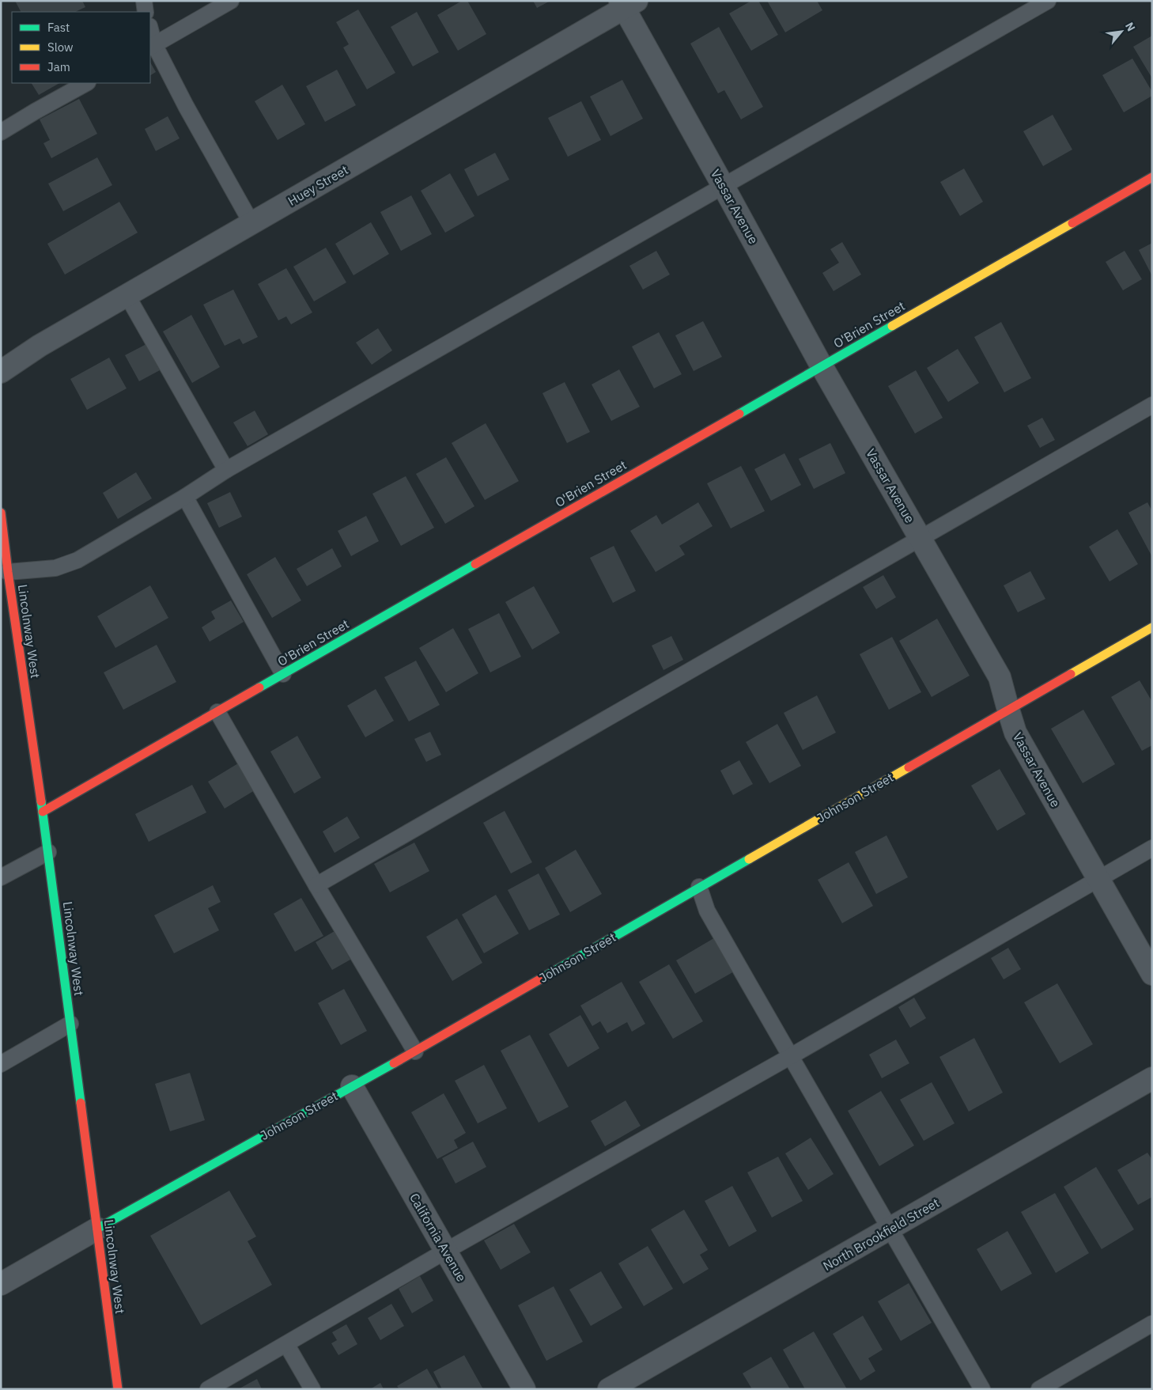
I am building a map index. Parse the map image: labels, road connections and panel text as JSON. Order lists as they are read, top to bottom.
{
  "streets": {
    "street": [
      "Huey Street",
      "Vassar Avenue",
      "O'Brien Street",
      "Lincolnway West",
      "Johnson Street",
      "North Brookfield Street",
      "California Avenue"
    ]
  },
  "crossings": [
    ["Huey Street", "Vassar Avenue"],
    ["Vassar Avenue", "O'Brien Street"],
    ["Vassar Avenue", "Johnson Street"],
    ["O'Brien Street", "Lincolnway West"],
    ["Lincolnway West", "Johnson Street"],
    ["Johnson Street", "California Avenue"]
  ],
  "legend": ["Fast", "Slow", "Jam"],
  "north": "top right"
}
